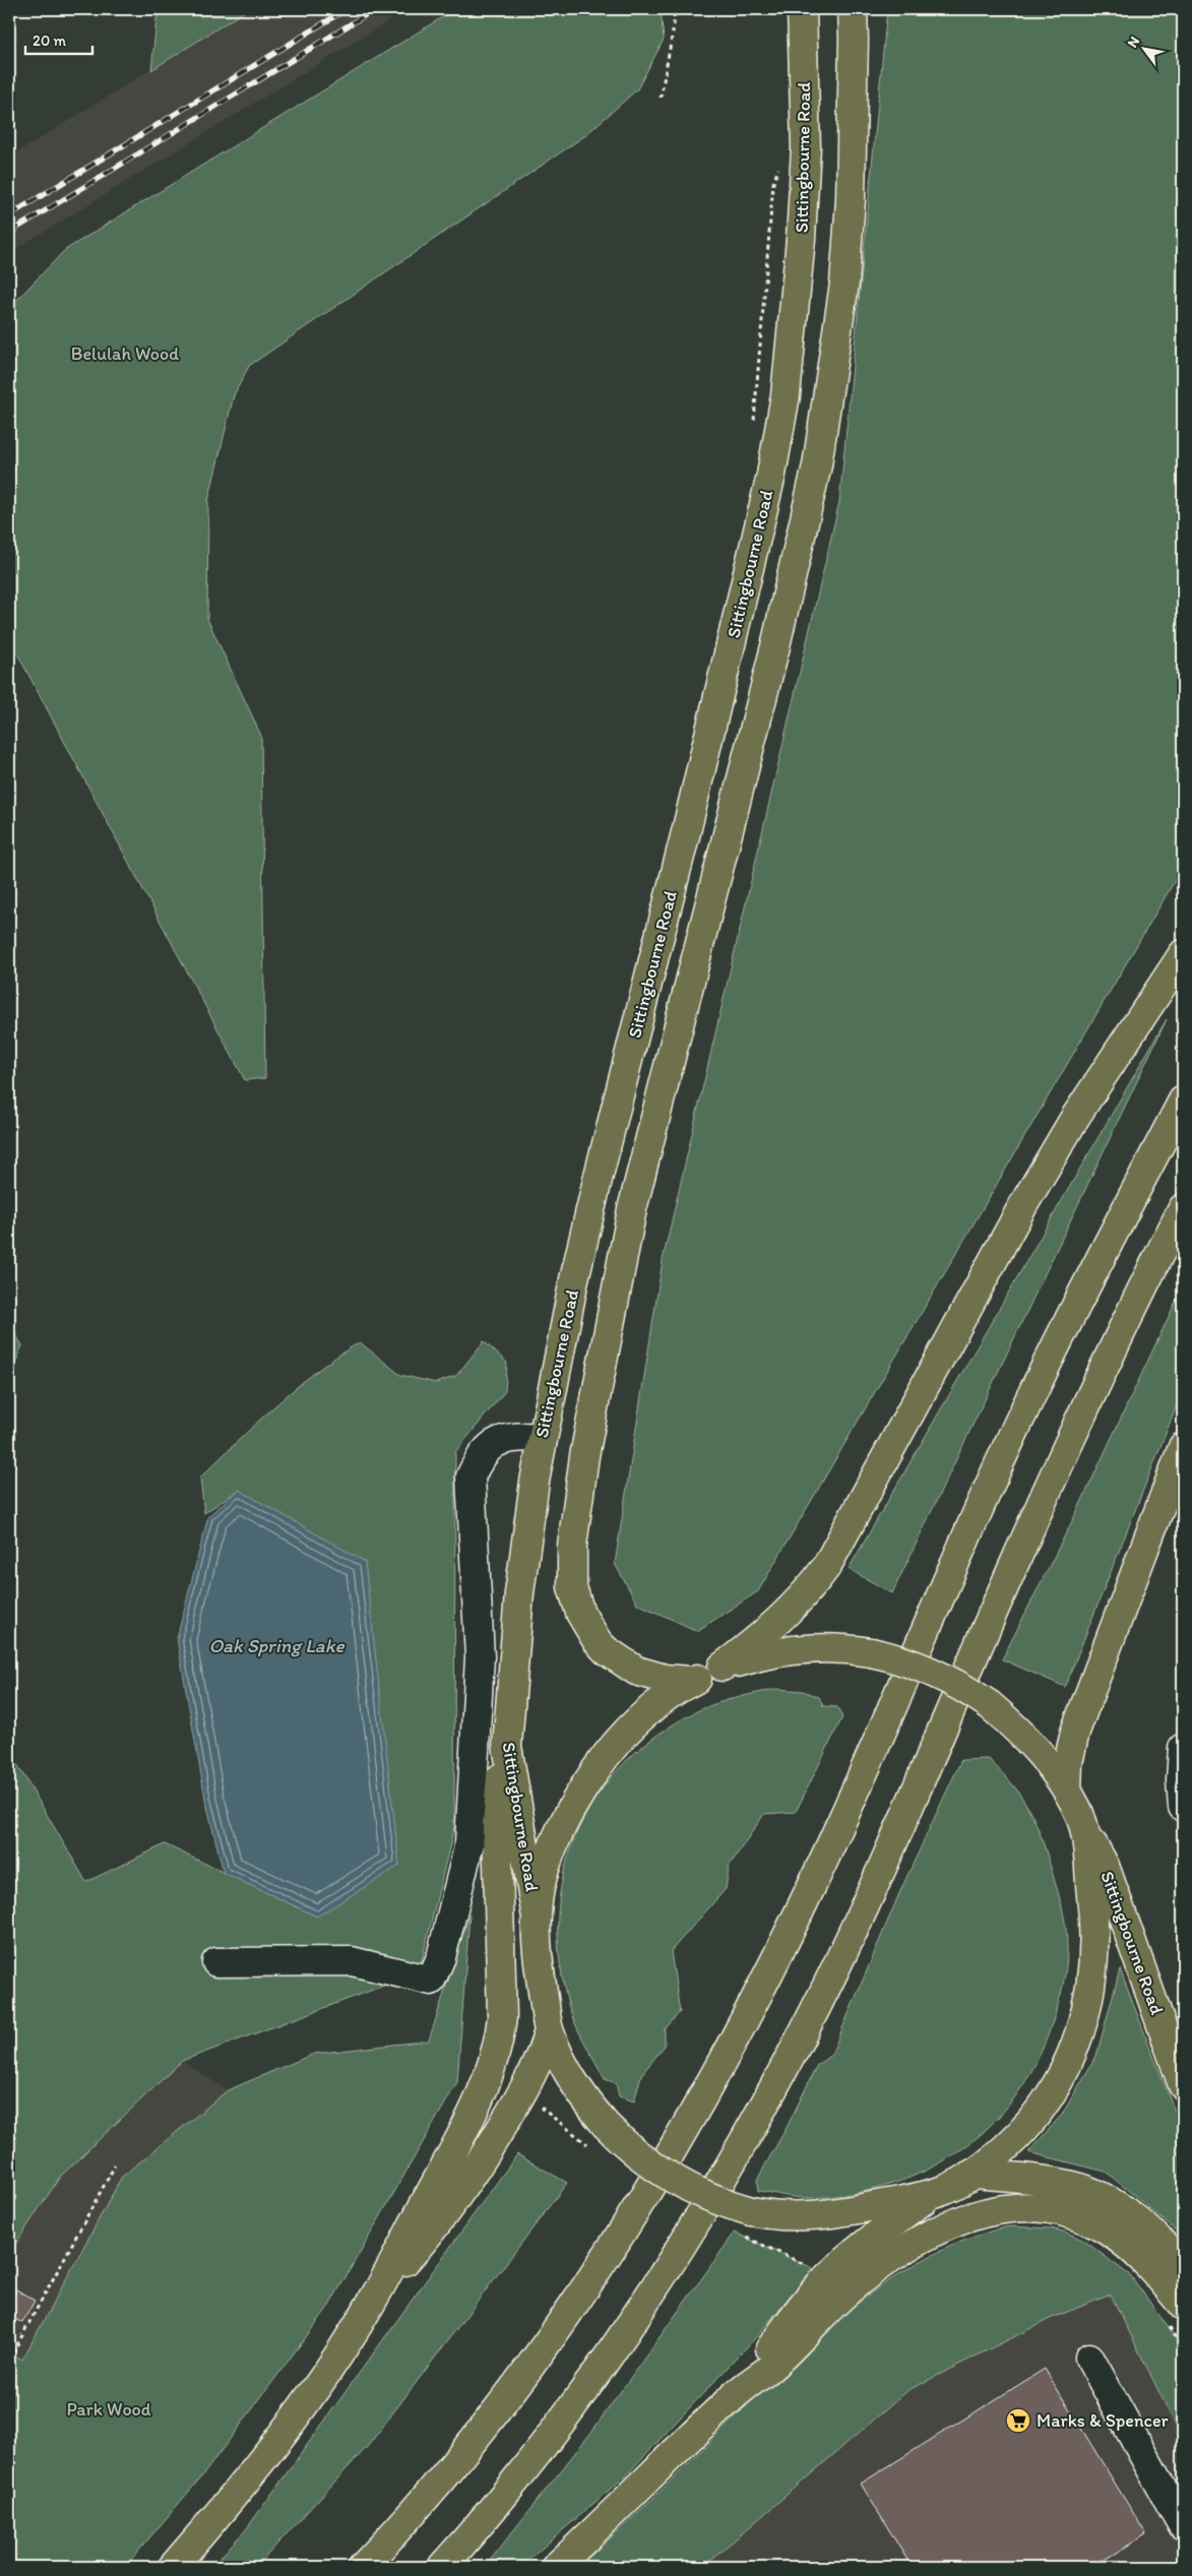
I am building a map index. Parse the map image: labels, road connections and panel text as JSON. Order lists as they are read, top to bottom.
{
  "streets": {
    "highway": ["Sittingbourne Road"]
  },
  "water": ["Oak Spring Lake"],
  "parks": ["Belulah Wood", "Park Wood"],
  "places": {
    "supermarket": ["Marks & Spencer"]
  },
  "scale_bar": "20 m",
  "north": "top left"
}
